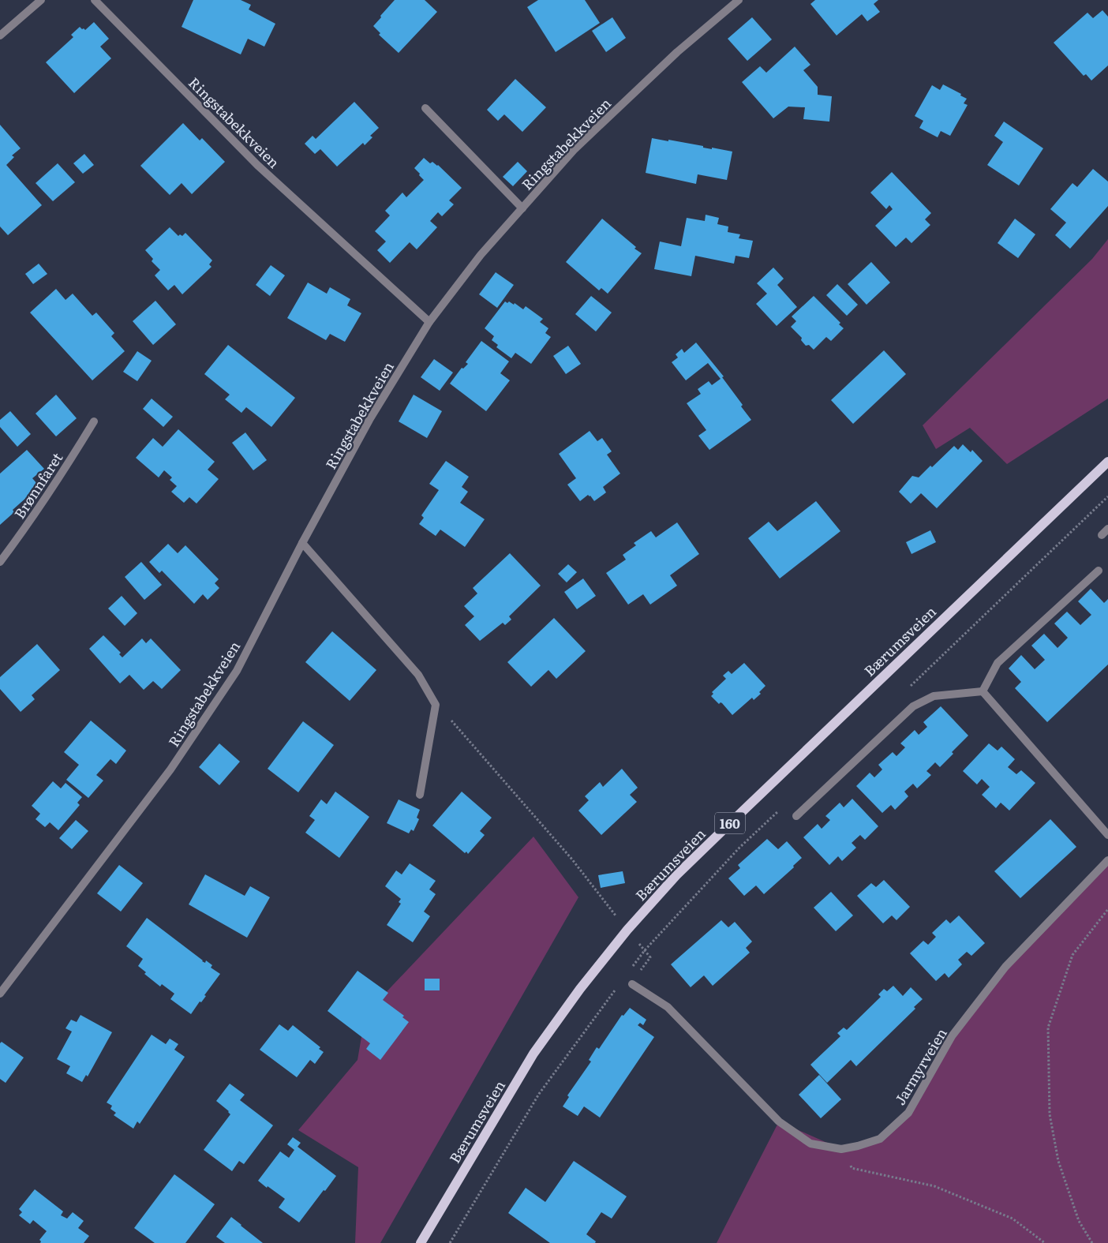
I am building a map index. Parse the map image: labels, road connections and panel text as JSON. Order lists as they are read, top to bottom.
{
  "streets": {
    "main road": ["Bærumsveien", "160"],
    "street": ["Ringstabekkveien", "Brønnfaret", "Jarmyrveien"]
  }
}
